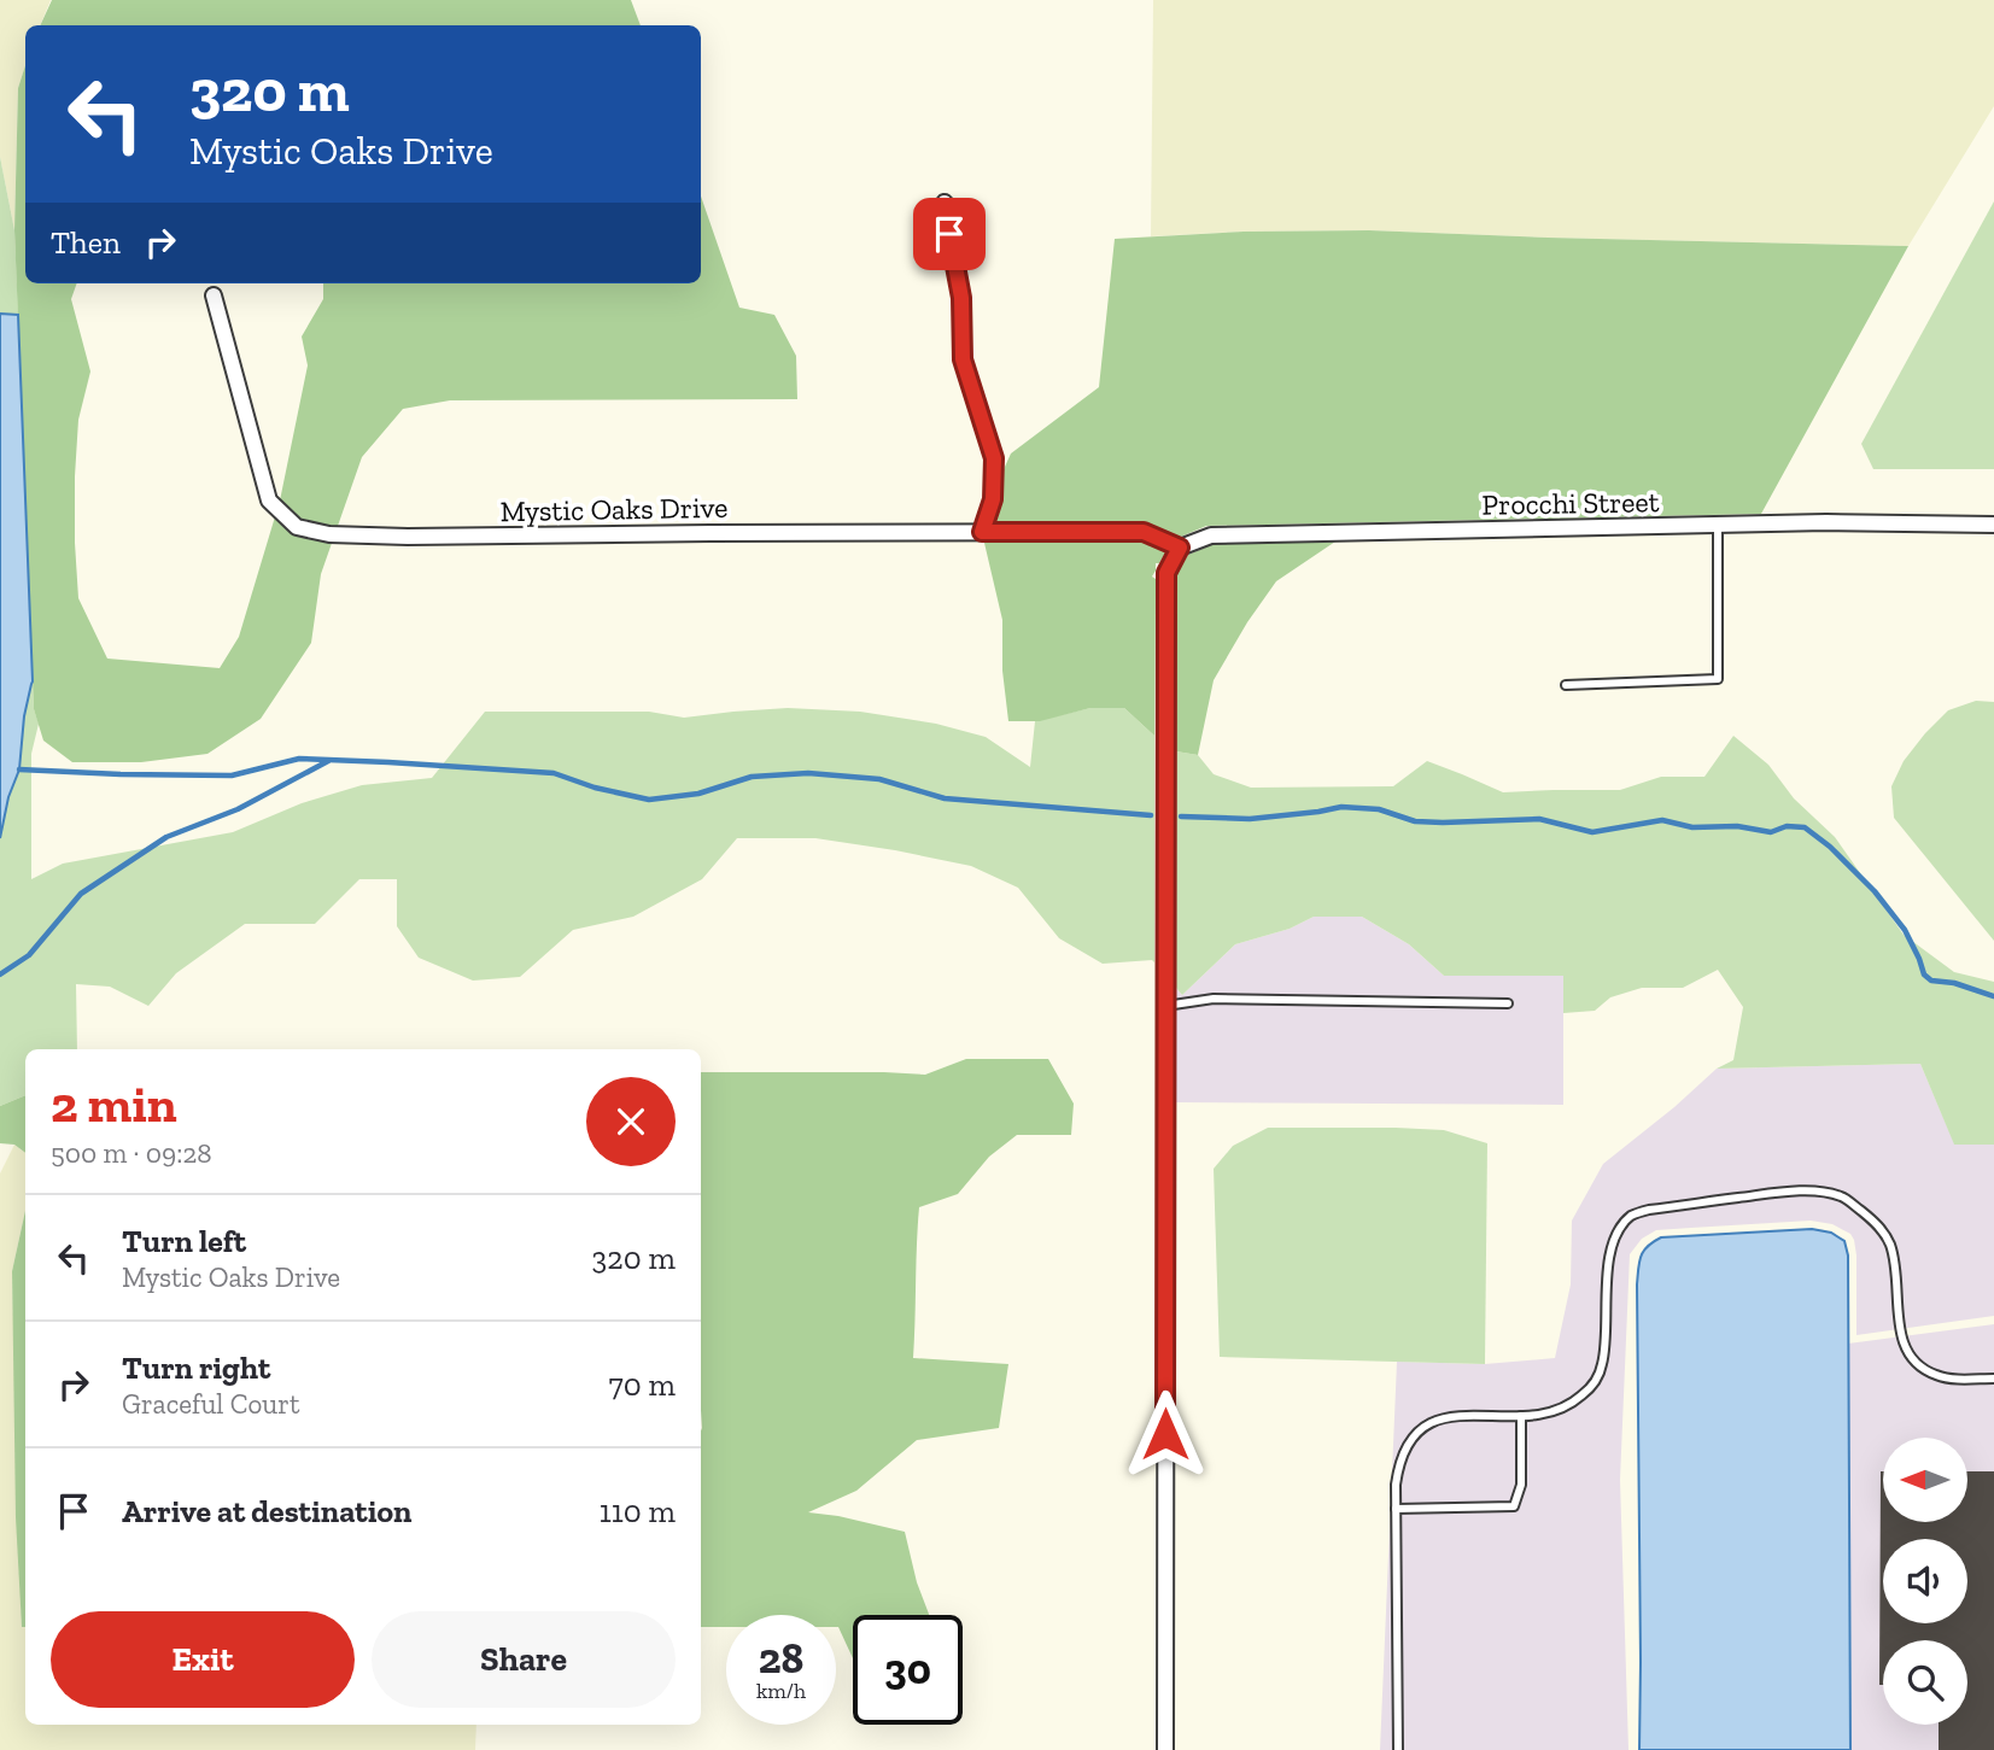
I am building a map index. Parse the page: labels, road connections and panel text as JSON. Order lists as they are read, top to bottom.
{
  "streets": {
    "street": ["Procchi Street", "Mystic Oaks Drive"]
  },
  "crossings": [
    ["Procchi Street", "Mystic Oaks Drive"]
  ],
  "north": "left",
  "page": {
    "turn": ["320 m", "Mystic Oaks Drive"],
    "then": "Then",
    "heading": ["2 min", "500 m · 09:28"],
    "list": [
      {
        "name": "Turn left",
        "note": "Mystic Oaks Drive",
        "value": "320 m"
      },
      {
        "name": "Turn right",
        "note": "Graceful Court",
        "value": "70 m"
      },
      {
        "name": "Arrive at destination",
        "value": "110 m"
      }
    ],
    "buttons": ["Exit", "Share"],
    "speed": "28 km/h",
    "limit": "30"
  }
}
